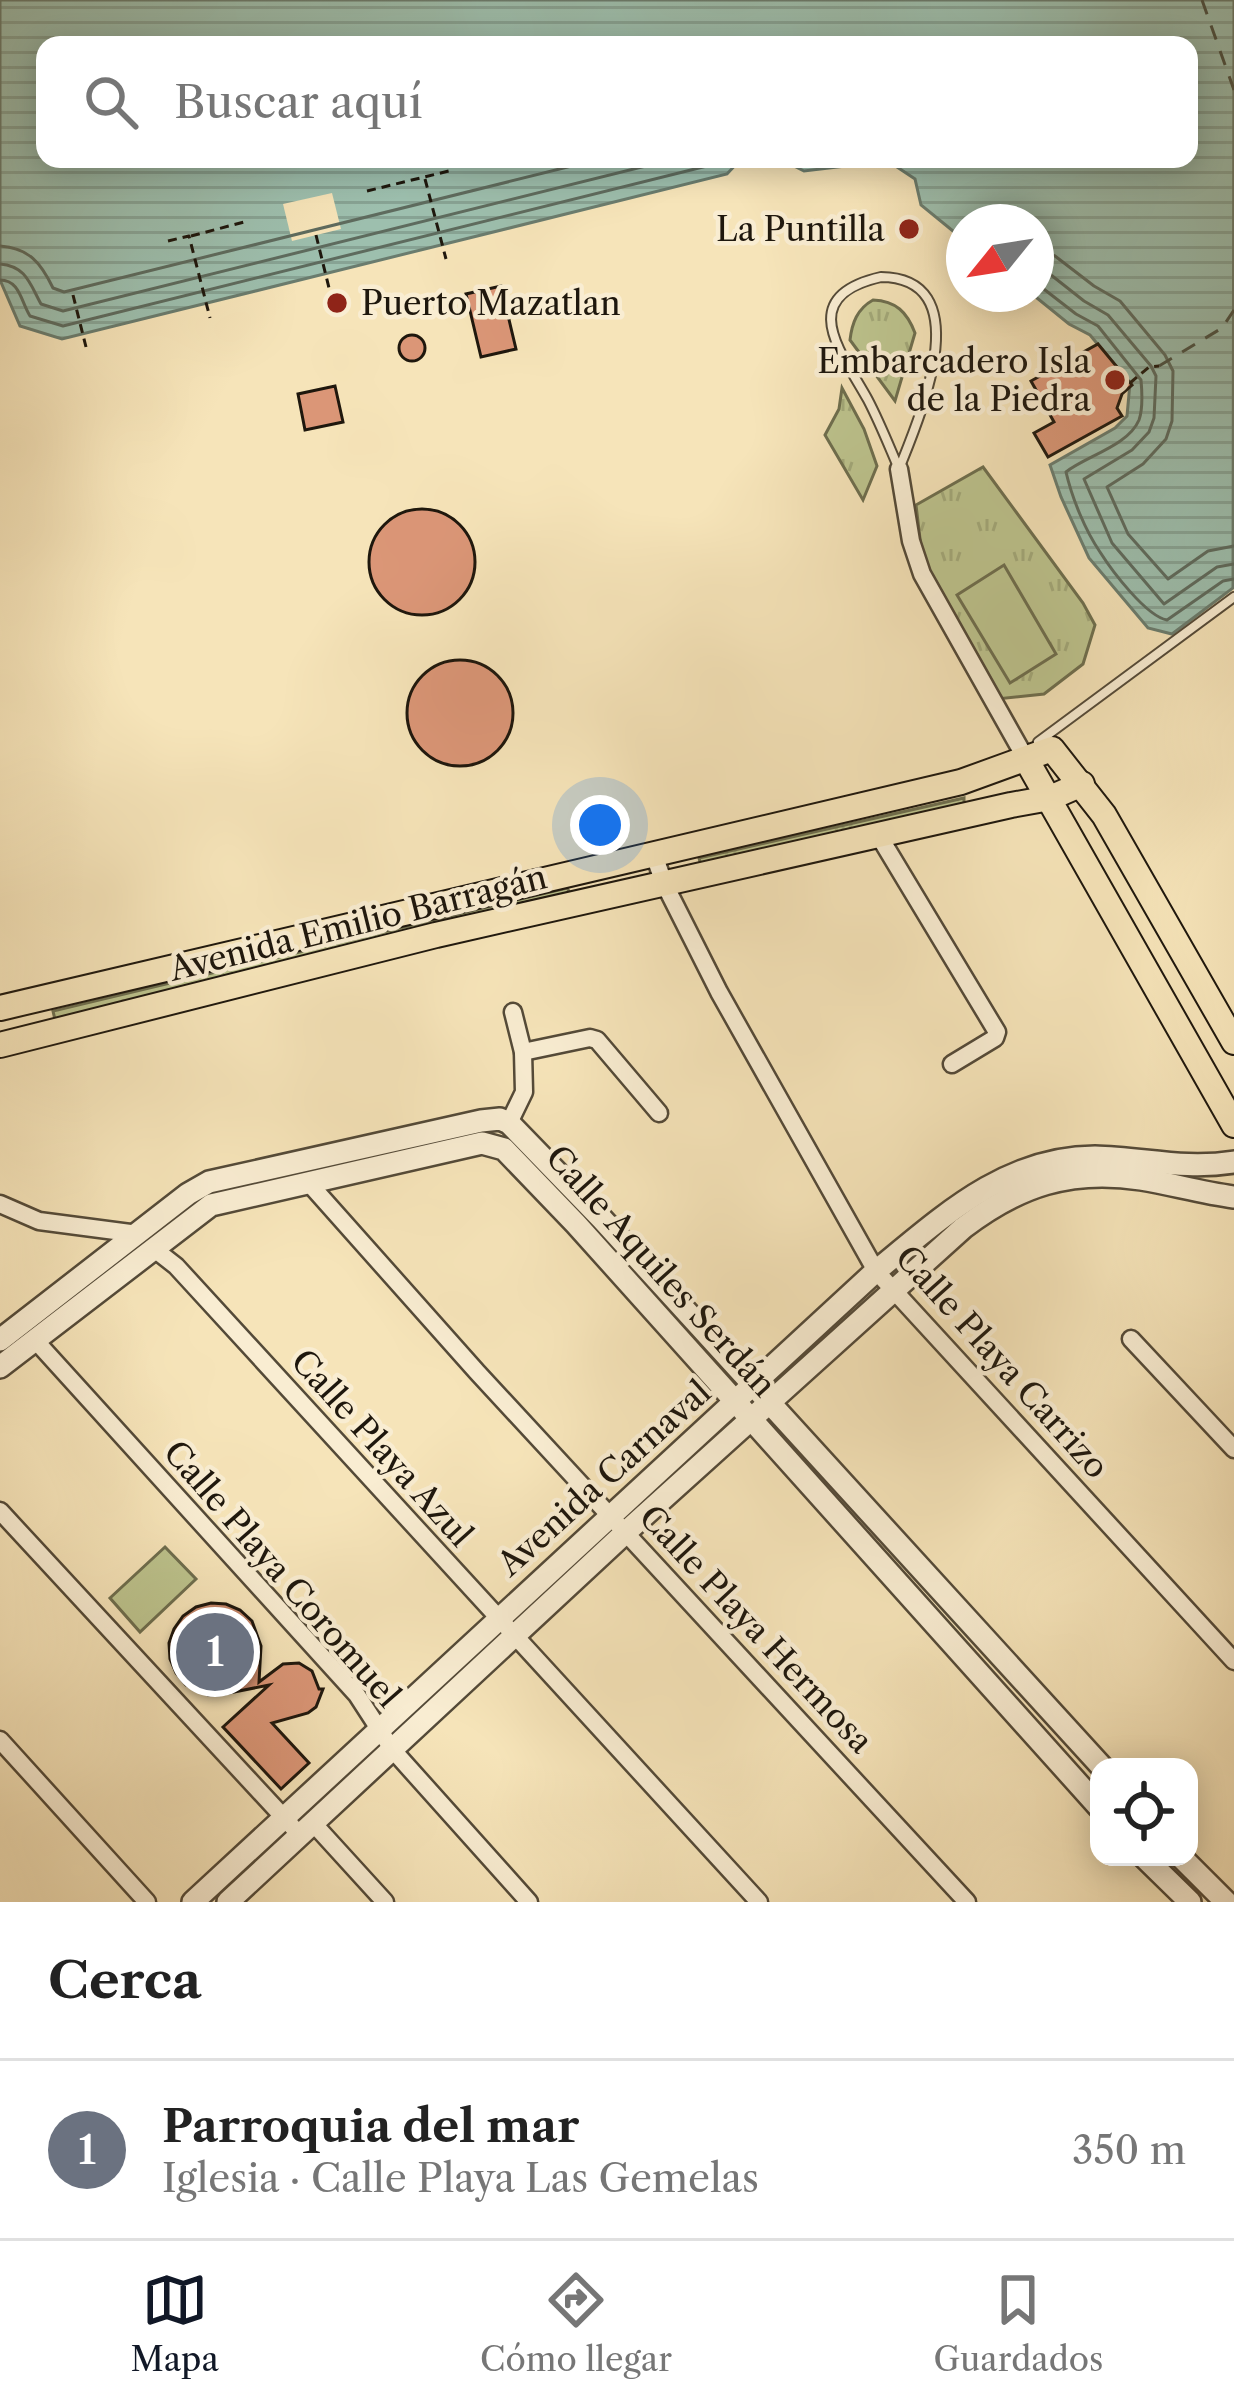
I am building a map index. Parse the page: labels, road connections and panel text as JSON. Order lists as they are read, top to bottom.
{
  "streets": {
    "main road": ["Avenida Emilio Barragán"],
    "street": [
      "Calle Aquiles Serdán",
      "Calle Playa Carrizo",
      "Calle Playa Azul",
      "Avenida Carnaval",
      "Calle Playa Coromuel",
      "Calle Playa Hermosa"
    ]
  },
  "crossings": [
    ["Avenida Emilio Barragán", "Calle Playa Carrizo"],
    ["Calle Aquiles Serdán", "Calle Playa Azul"],
    ["Calle Aquiles Serdán", "Avenida Carnaval"],
    ["Calle Aquiles Serdán", "Calle Playa Coromuel"],
    ["Calle Aquiles Serdán", "Calle Playa Hermosa"],
    ["Calle Playa Carrizo", "Avenida Carnaval"],
    ["Calle Playa Azul", "Avenida Carnaval"],
    ["Avenida Carnaval", "Calle Playa Coromuel"],
    ["Avenida Carnaval", "Calle Playa Hermosa"]
  ],
  "places": ["La Puntilla", "Puerto Mazatlan", "Embarcadero Isla de la Piedra"],
  "north": "bottom left",
  "page": {
    "search": "Buscar aquí",
    "pins": "1",
    "heading": "Cerca",
    "list": [
      {
        "mark": "1",
        "name": "Parroquia del mar",
        "note": "Iglesia · Calle Playa Las Gemelas",
        "value": "350 m"
      }
    ],
    "nav": ["Mapa", "Cómo llegar", "Guardados"]
  }
}
